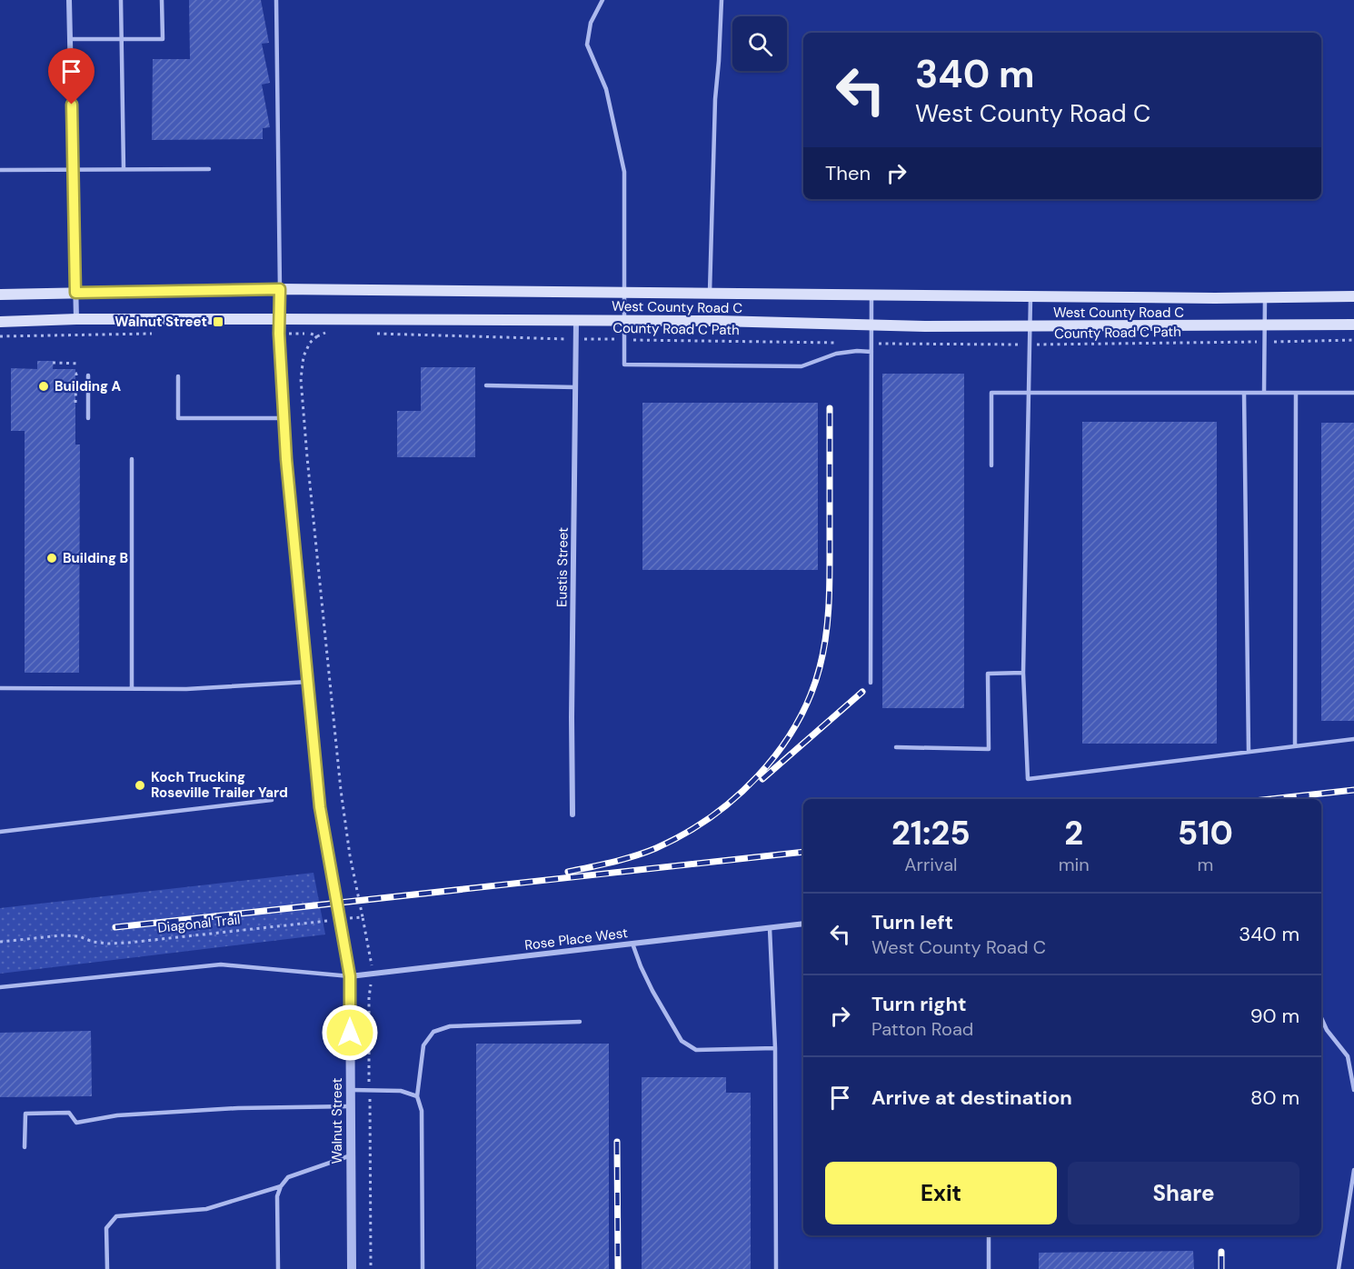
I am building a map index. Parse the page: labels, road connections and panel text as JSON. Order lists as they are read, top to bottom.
{
  "streets": {
    "main road": ["West County Road C"],
    "street": ["Eustis Street", "Rose Place West", "Walnut Street"],
    "path": ["County Road C Path", "Diagonal Trail"]
  },
  "crossings": [
    ["West County Road C", "Eustis Street"],
    ["West County Road C", "Walnut Street"],
    ["County Road C Path", "Eustis Street"],
    ["Diagonal Trail", "Walnut Street"],
    ["Rose Place West", "Walnut Street"]
  ],
  "places": {
    "transit": ["Walnut Street"],
    "other": ["Building A", "Building B", "Koch Trucking Roseville Trailer Yard"]
  },
  "page": {
    "turn": ["340 m", "West County Road C"],
    "then": "Then",
    "eta": [
      "21:25",
      "Arrival",
      "2",
      "min",
      "510",
      "m"
    ],
    "list": [
      {
        "name": "Turn left",
        "note": "West County Road C",
        "value": "340 m"
      },
      {
        "name": "Turn right",
        "note": "Patton Road",
        "value": "90 m"
      },
      {
        "name": "Arrive at destination",
        "value": "80 m"
      }
    ],
    "buttons": ["Exit", "Share"]
  }
}
